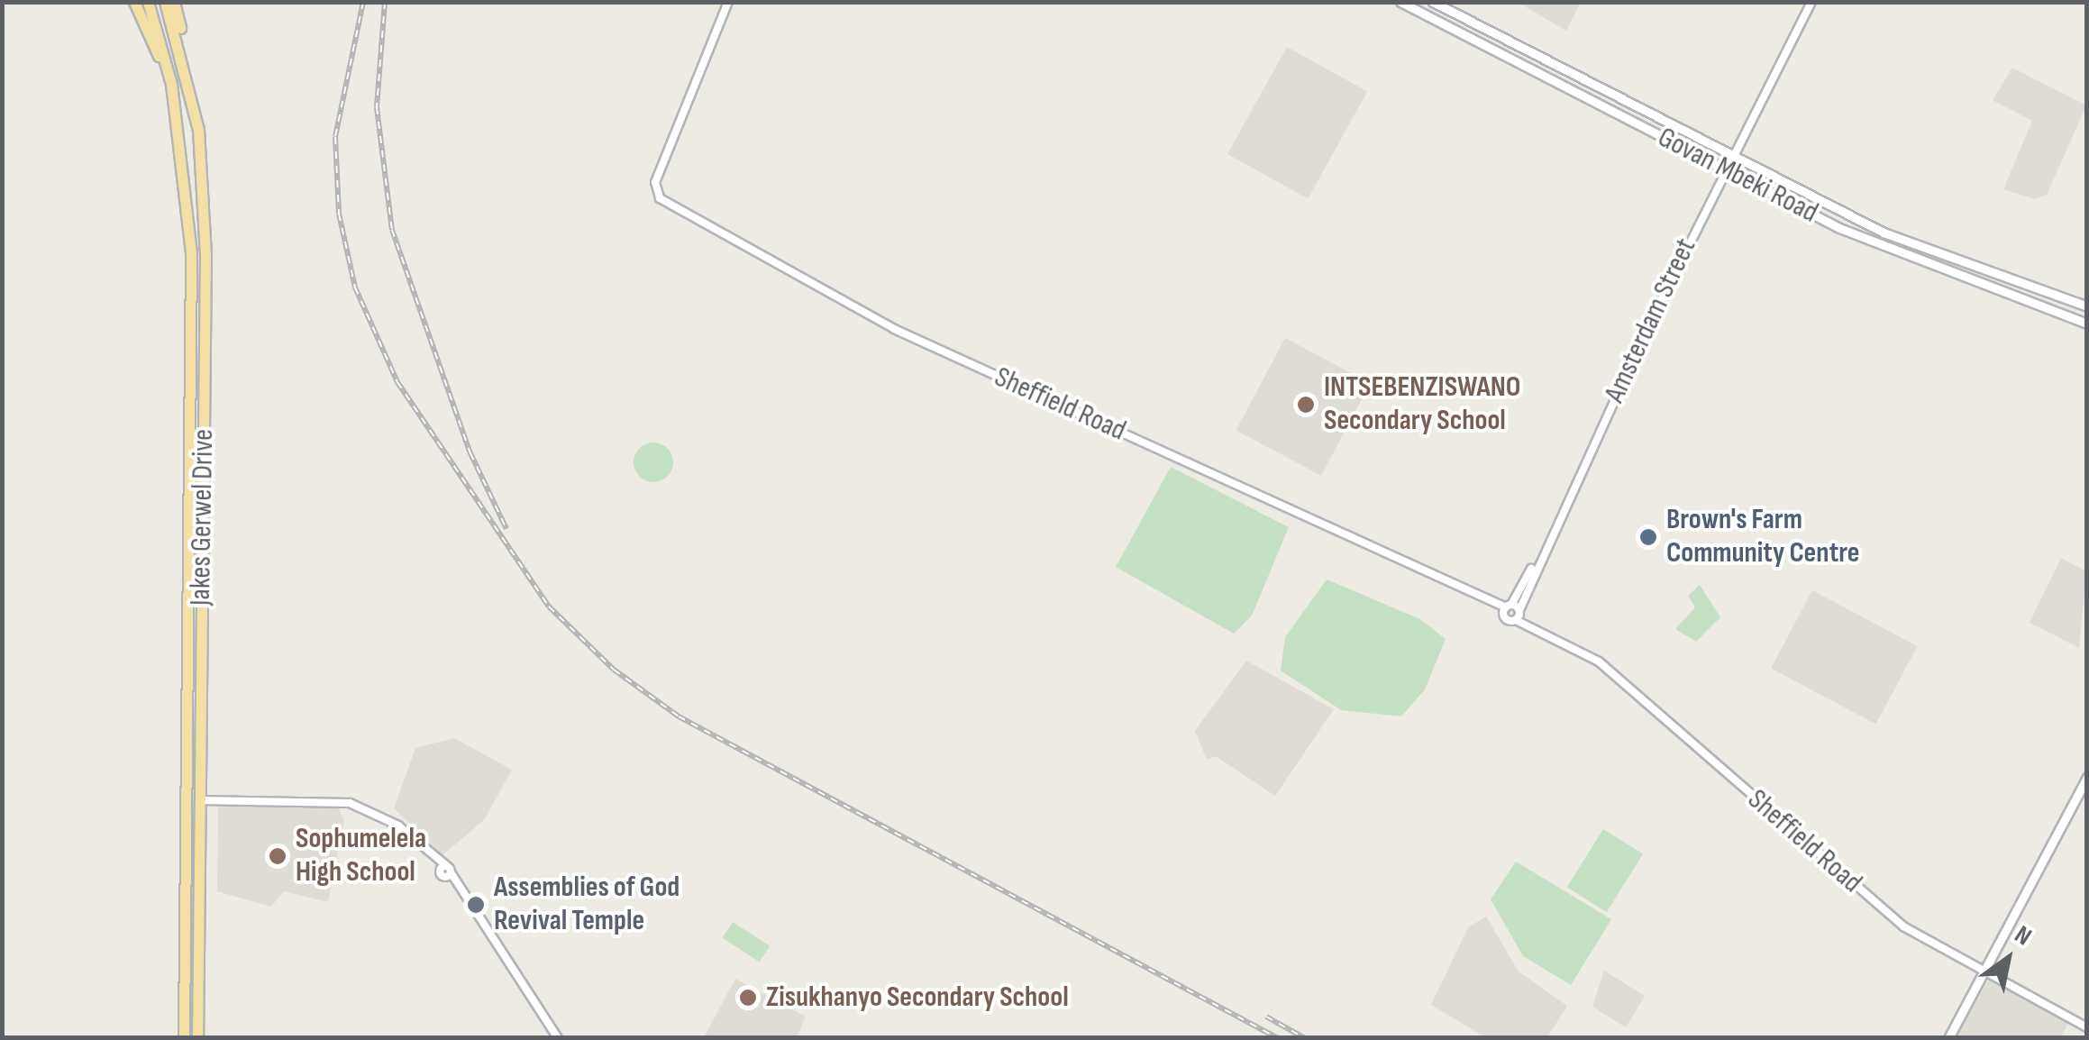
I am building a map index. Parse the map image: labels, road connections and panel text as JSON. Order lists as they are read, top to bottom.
{
  "streets": {
    "highway": ["Jakes Gerwel Drive"],
    "main road": ["Govan Mbeki Road"],
    "street": ["Amsterdam Street", "Sheffield Road"]
  },
  "crossings": [
    ["Govan Mbeki Road", "Amsterdam Street"],
    ["Amsterdam Street", "Sheffield Road"]
  ],
  "places": [
    "INTSEBENZISWANO Secondary School",
    "Brown's Farm Community Centre",
    "Sophumelela High School",
    "Assemblies of God Revival Temple",
    "Zisukhanyo Secondary School"
  ],
  "north": "top right"
}
